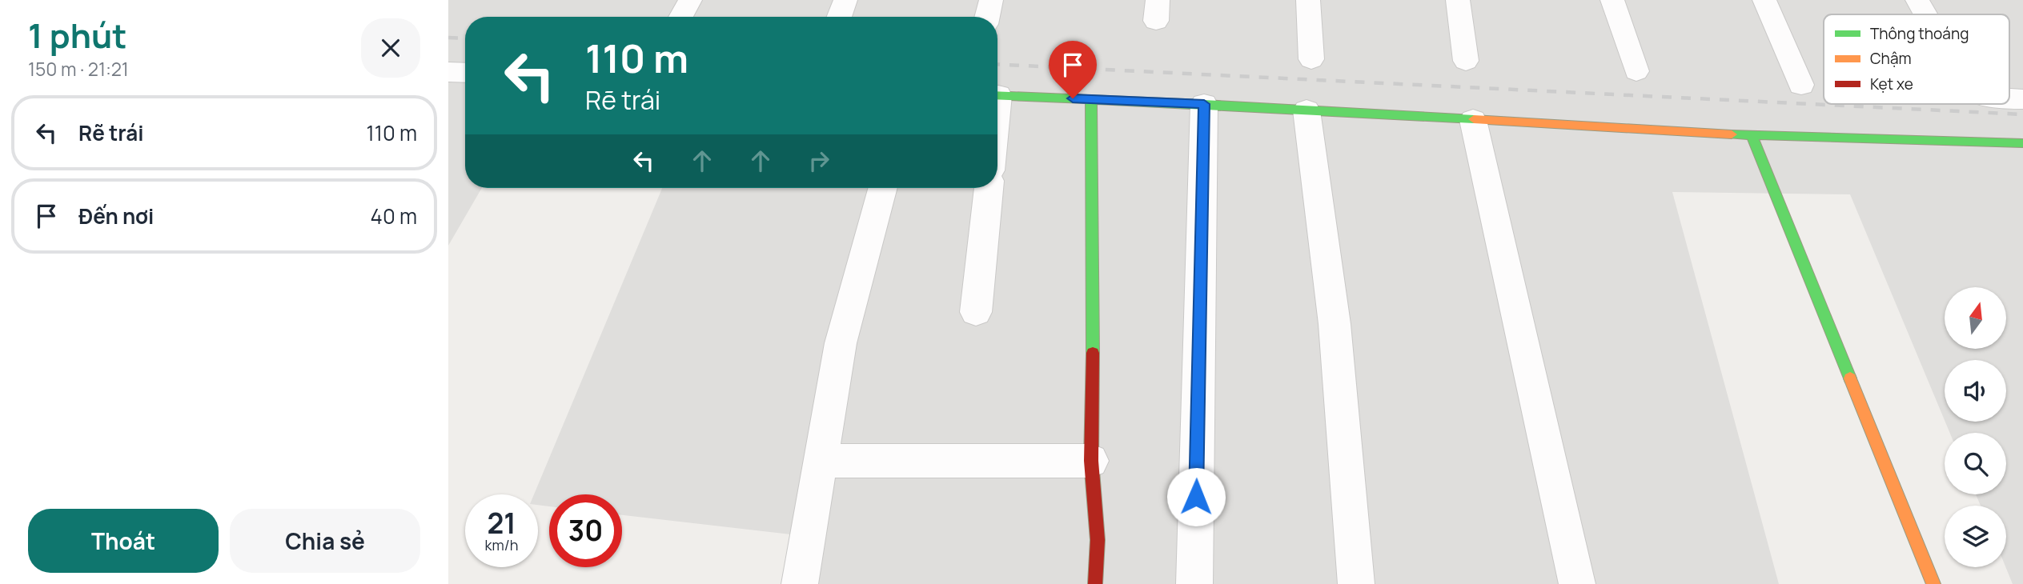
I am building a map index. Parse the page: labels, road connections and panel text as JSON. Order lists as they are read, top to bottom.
{
  "legend": ["Thông thoáng", "Chậm", "Kẹt xe"],
  "north": "top",
  "page": {
    "heading": ["1 phút", "150 m · 21:21"],
    "turn": ["110 m", "Rẽ trái"],
    "list": [
      {
        "name": "Rẽ trái",
        "value": "110 m"
      },
      {
        "name": "Đến nơi",
        "value": "40 m"
      }
    ],
    "speed": "21 km/h",
    "limit": "30",
    "buttons": ["Thoát", "Chia sẻ"]
  }
}
